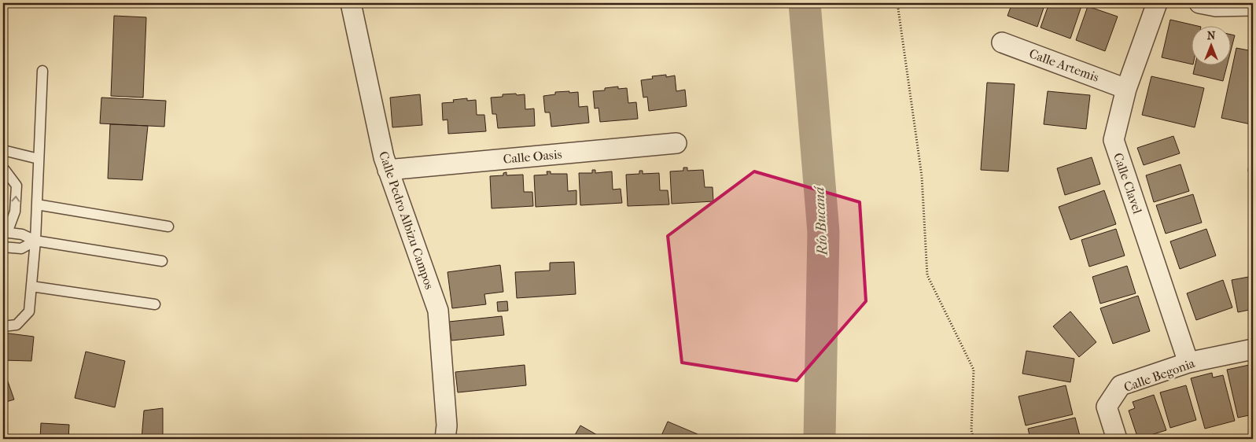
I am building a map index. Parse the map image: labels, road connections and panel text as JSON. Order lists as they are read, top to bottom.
{
  "streets": {
    "street": [
      "Calle Artemis",
      "Calle Oasis",
      "Calle Clavel",
      "Calle Pedro Albizu Campos",
      "Calle Begonia"
    ]
  },
  "crossings": [
    ["Calle Artemis", "Calle Clavel"],
    ["Calle Oasis", "Calle Pedro Albizu Campos"],
    ["Calle Clavel", "Calle Begonia"]
  ],
  "water": ["Río Bucaná"],
  "north": "top"
}
